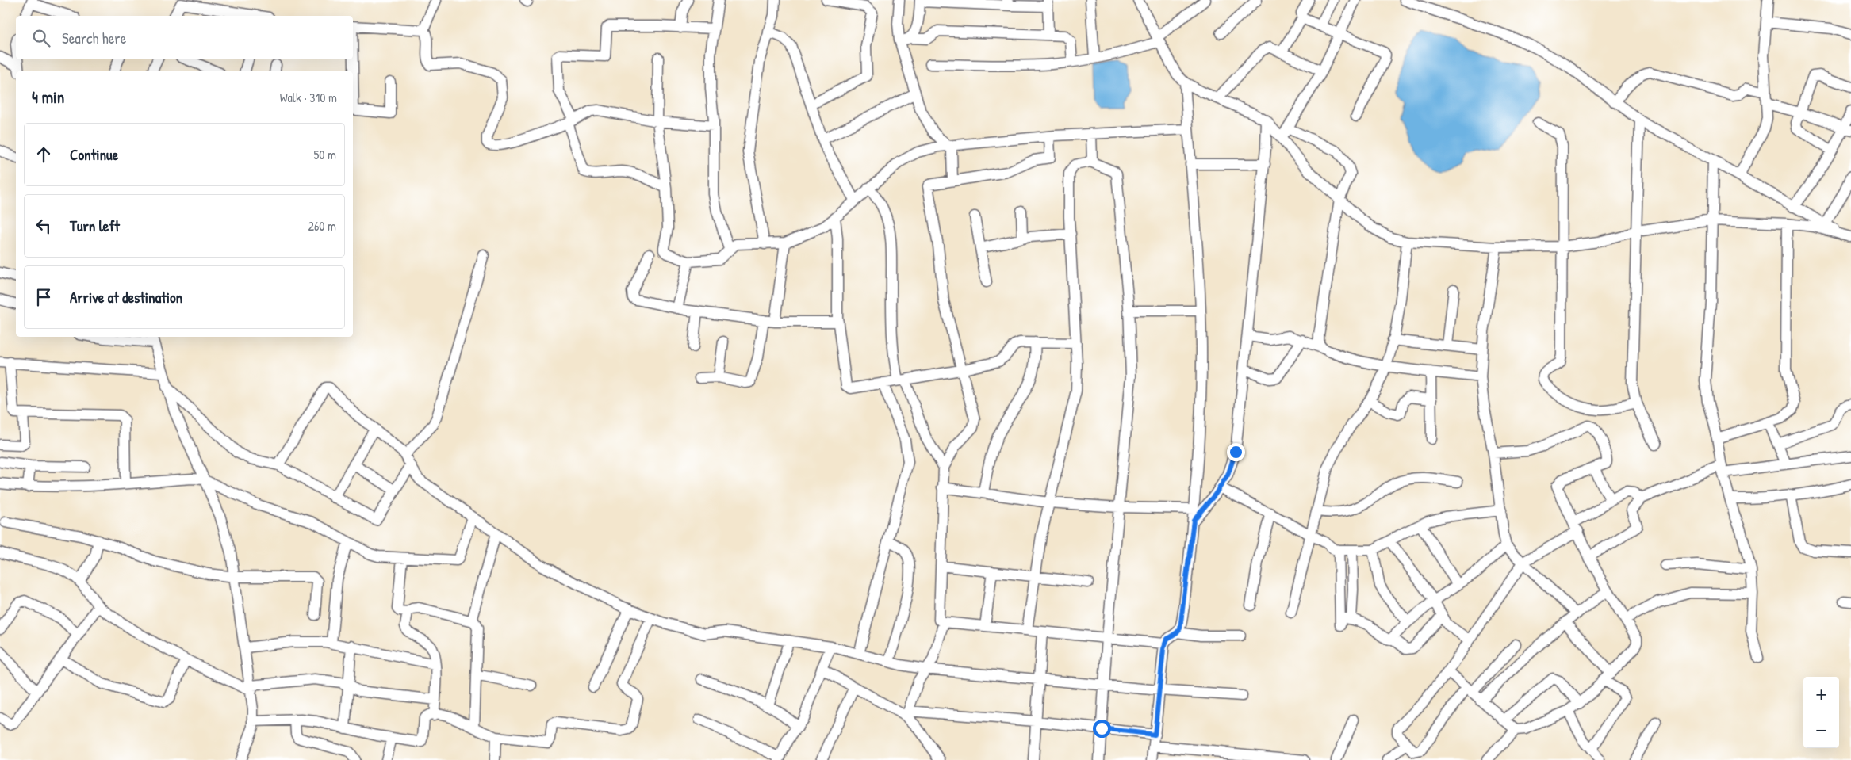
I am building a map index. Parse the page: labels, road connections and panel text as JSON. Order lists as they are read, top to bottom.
{
  "page": {
    "search": "Search here",
    "heading": ["4 min", "Walk · 310 m"],
    "list": [
      ["Continue", "50 m"],
      ["Turn left", "260 m"],
      "Arrive at destination"
    ],
    "map_buttons": ["+", "−"]
  }
}
